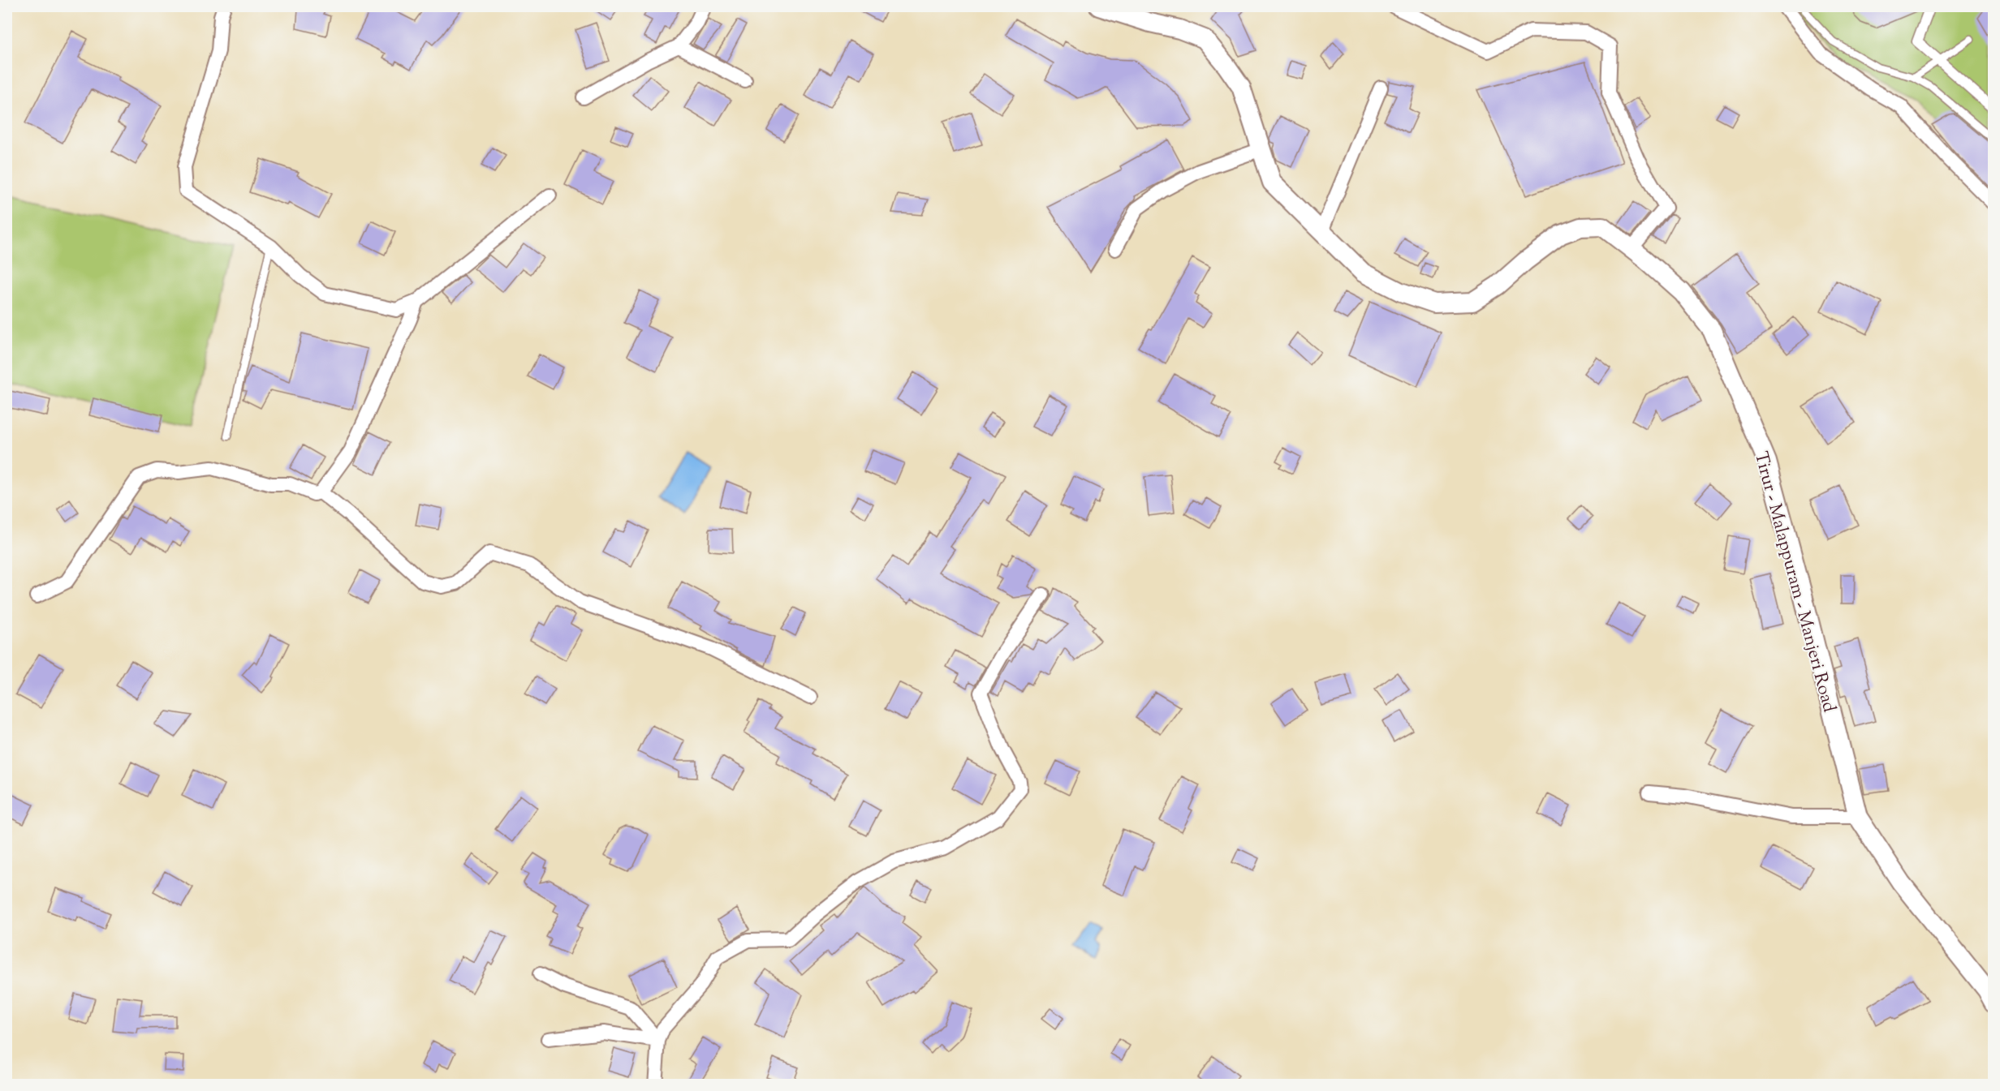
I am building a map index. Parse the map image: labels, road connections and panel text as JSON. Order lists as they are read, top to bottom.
{
  "streets": {
    "main road": ["Tirur - Malappuram - Manjeri Road"]
  }
}
